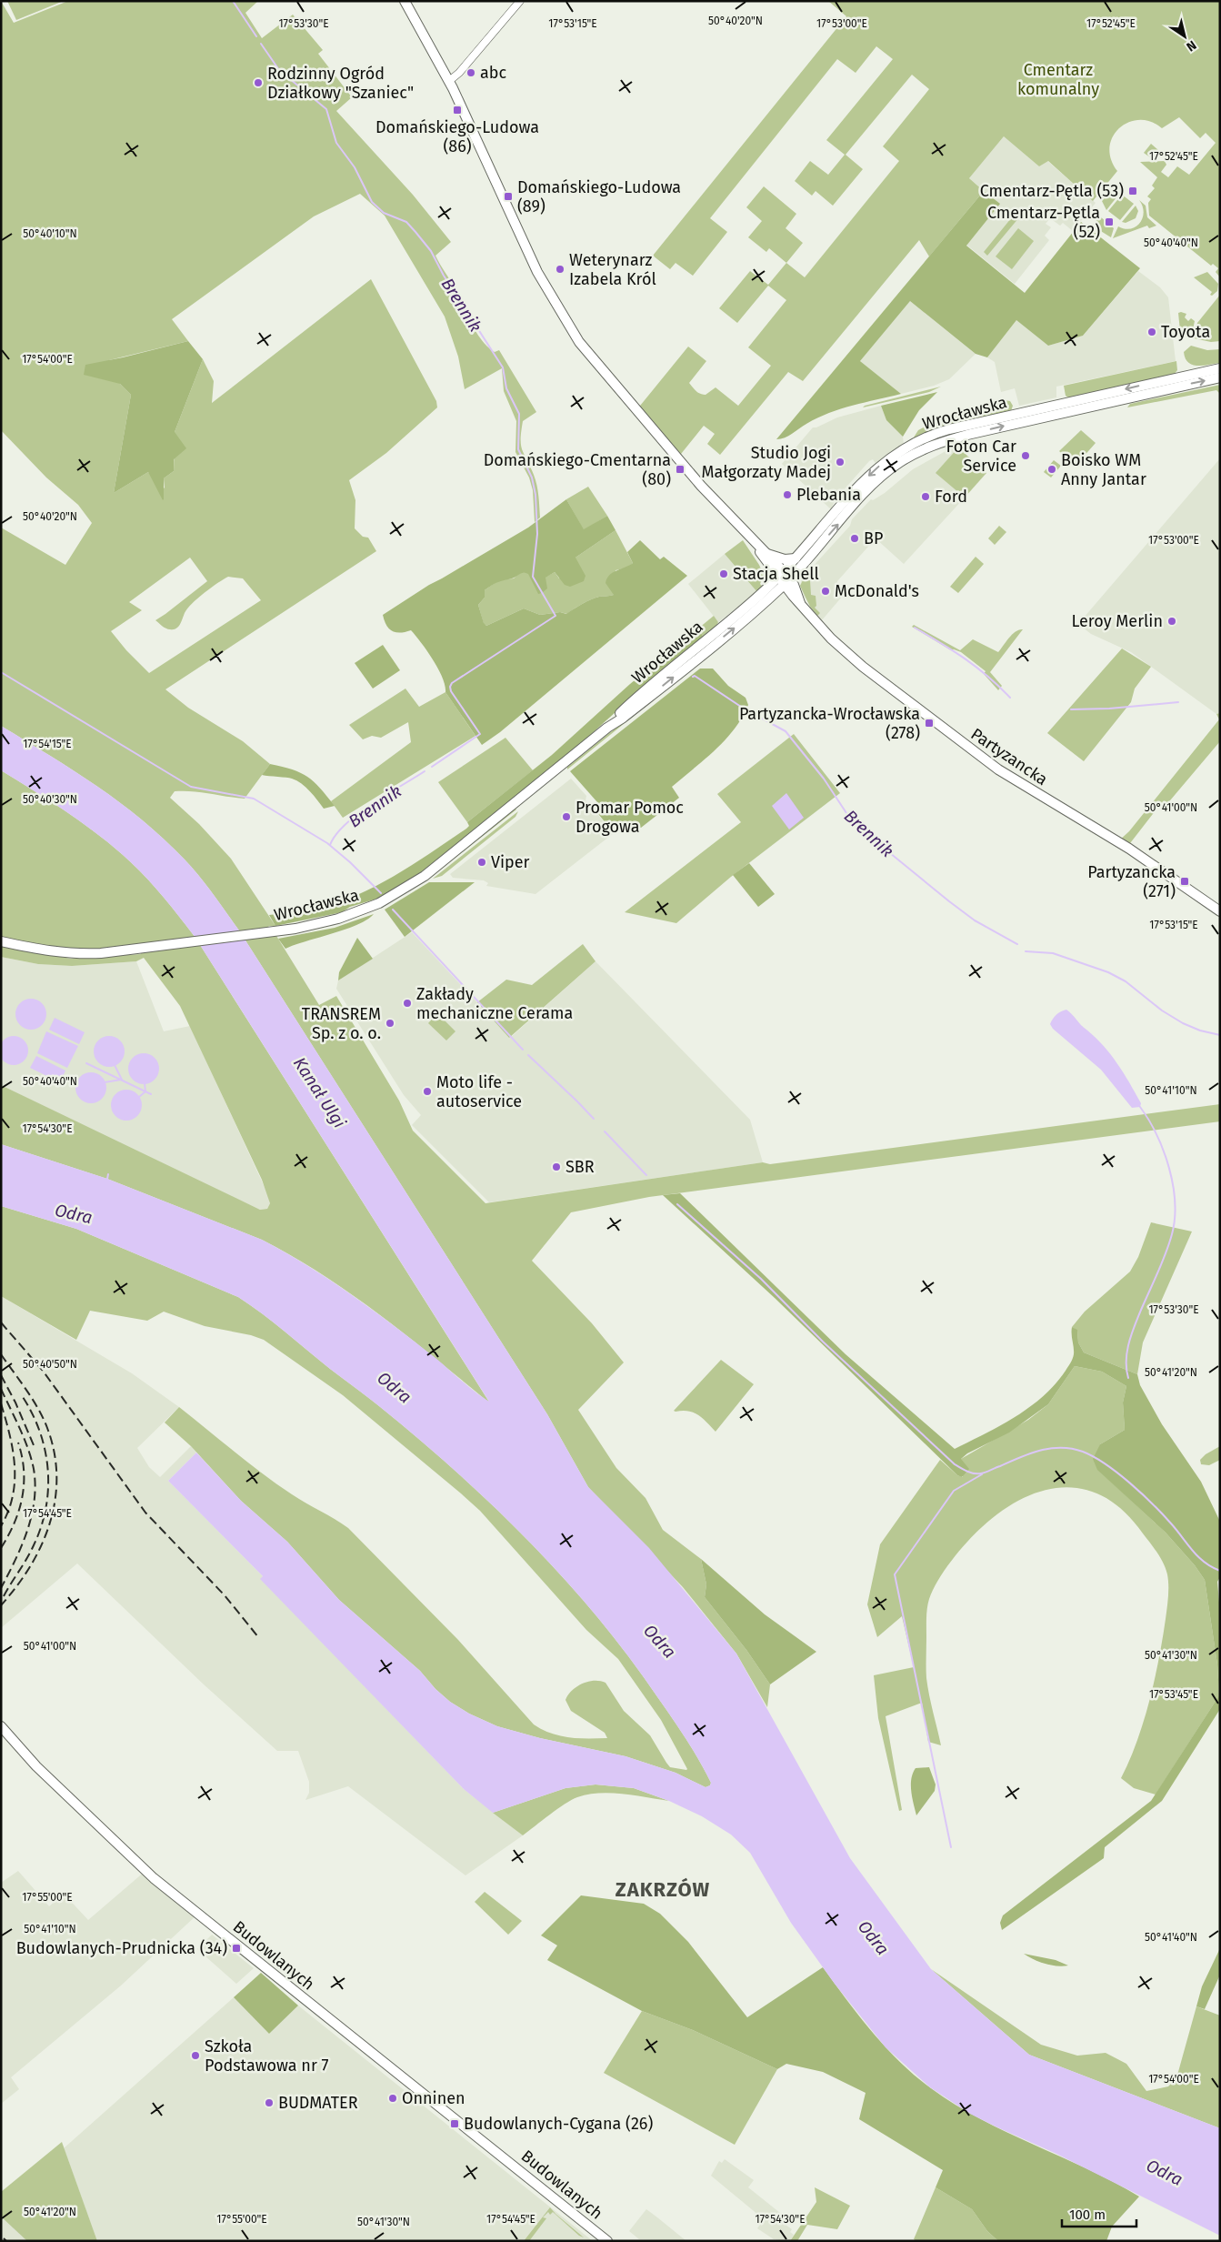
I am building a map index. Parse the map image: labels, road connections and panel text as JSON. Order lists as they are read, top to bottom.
{
  "streets": {
    "main road": ["Wrocławska", "Partyzancka", "Budowlanych"]
  },
  "crossings": [
    ["Wrocławska", "Partyzancka"]
  ],
  "districts": ["ZAKRZÓW"],
  "water": ["Brennik", "Kanał Ulgi", "Odra"],
  "parks": ["Cmentarz komunalny"],
  "places": {
    "other": [
      "abc",
      "Rodzinny Ogród Działkowy \"Szaniec\"",
      "Weterynarz Izabela Król",
      "Toyota",
      "Foton Car Service",
      "Studio Jogi Małgorzaty Madej",
      "Boisko WM Anny Jantar",
      "Plebania",
      "Ford",
      "BP",
      "Stacja Shell",
      "McDonald's",
      "Leroy Merlin",
      "Promar Pomoc Drogowa",
      "Viper",
      "Zakłady mechaniczne Cerama",
      "TRANSREM Sp. z o. o.",
      "Moto life - autoservice",
      "SBR",
      "Szkoła Podstawowa nr 7",
      "Onninen",
      "BUDMATER"
    ],
    "transit": [
      "Domańskiego-Ludowa (86)",
      "Cmentarz-Pętla (53)",
      "Domańskiego-Ludowa (89)",
      "Cmentarz-Pętla (52)",
      "Domańskiego-Cmentarna (80)",
      "Partyzancka-Wrocławska (278)",
      "Partyzancka (271)",
      "Budowlanych-Prudnicka (34)",
      "Budowlanych-Cygana (26)"
    ]
  },
  "scale_bar": "100 m",
  "north": "bottom right",
  "coordinates": [
    "50°40'20\"N",
    "17°53'30\"E",
    "17°53'15\"E",
    "17°53'00\"E",
    "17°52'45\"E",
    "50°40'10\"N",
    "50°40'40\"N",
    "17°54'00\"E",
    "17°54'15\"E",
    "50°40'30\"N",
    "50°41'00\"N",
    "50°41'10\"N",
    "17°54'30\"E",
    "50°40'50\"N",
    "50°41'20\"N",
    "17°54'45\"E",
    "50°41'30\"N",
    "17°53'45\"E",
    "17°55'00\"E",
    "50°41'40\"N"
  ]
}
